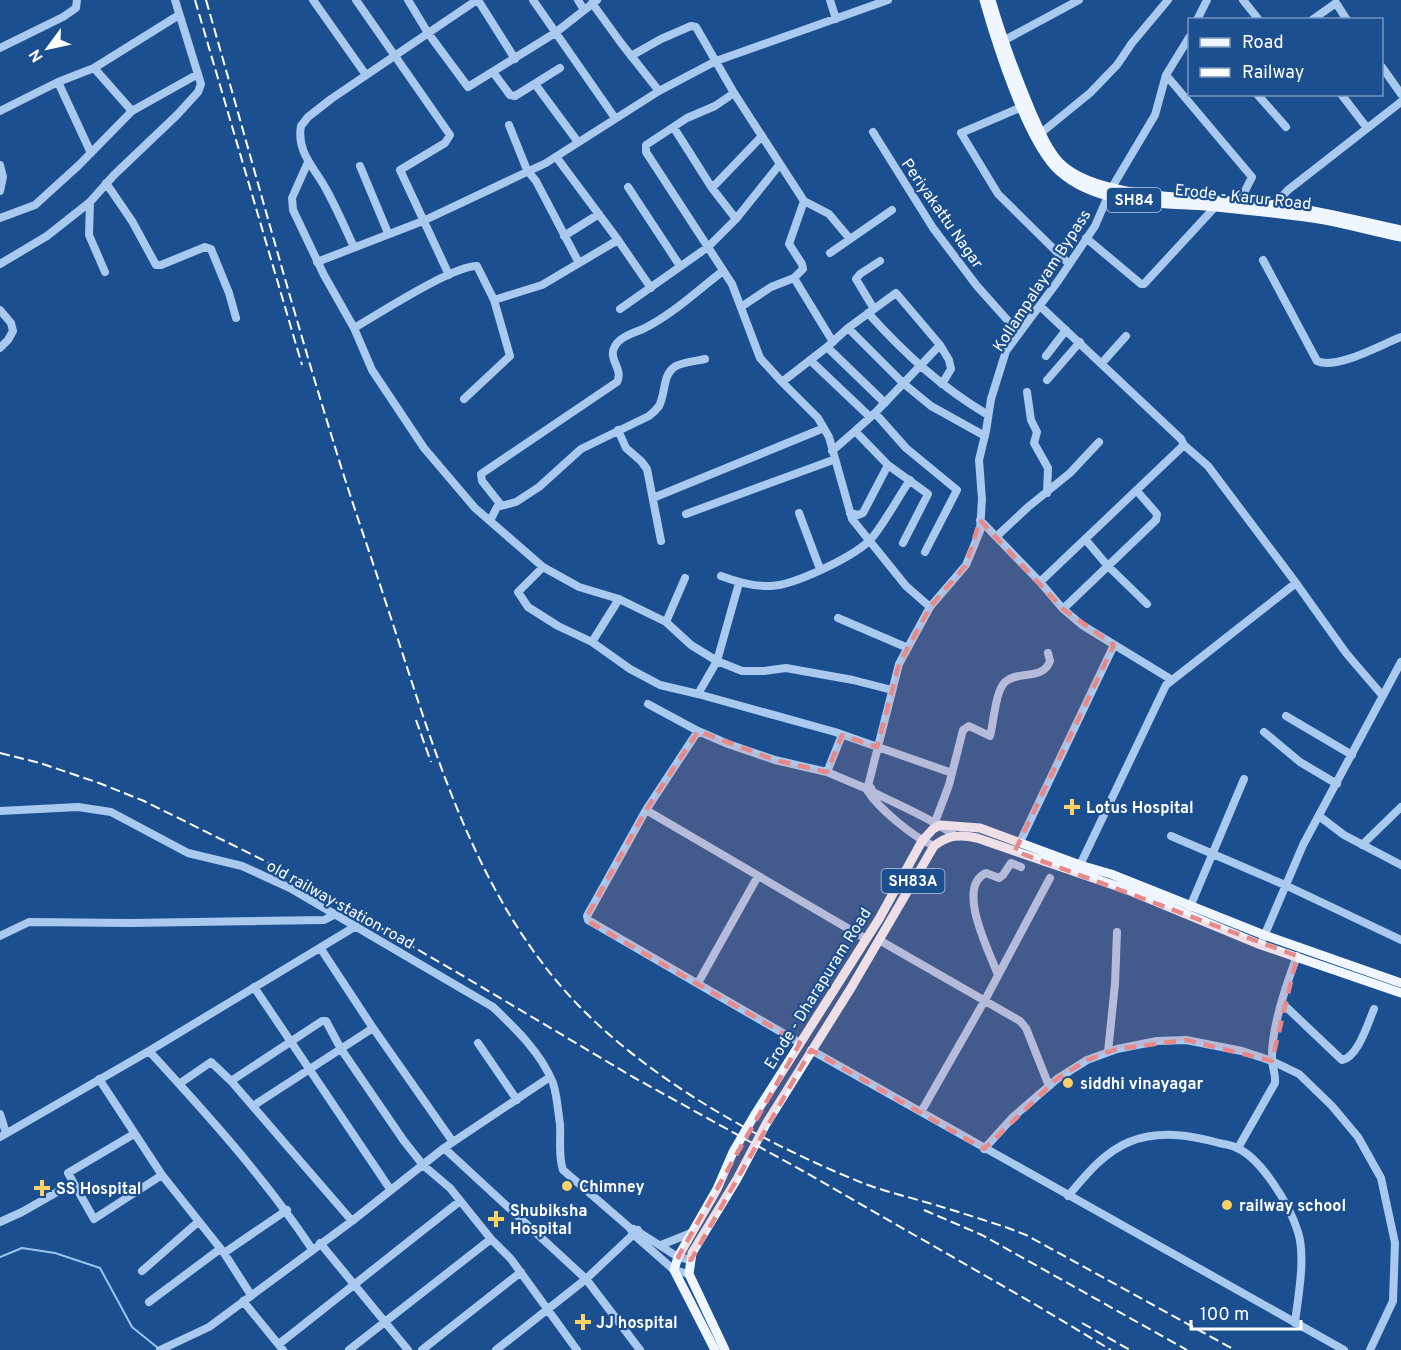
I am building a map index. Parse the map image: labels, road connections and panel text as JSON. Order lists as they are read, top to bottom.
{
  "streets": {
    "main road": [
      "Erode - Karur Road",
      "SH84",
      "SH83A",
      "Erode - Dharapuram Road"
    ],
    "street": ["Periyakattu Nagar", "Kollampalayam Bypass", "old railway station road"]
  },
  "crossings": [
    ["Erode - Karur Road", "Kollampalayam Bypass"],
    ["Periyakattu Nagar", "Kollampalayam Bypass"],
    ["SH83A", "Erode - Dharapuram Road"]
  ],
  "places": {
    "health": [
      "Lotus Hospital",
      "SS Hospital",
      "Shubiksha Hospital",
      "JJ hospital"
    ],
    "other": ["siddhi vinayagar", "Chimney", "railway school"]
  },
  "legend": ["Road", "Railway"],
  "scale_bar": "100 m",
  "north": "bottom left"
}
